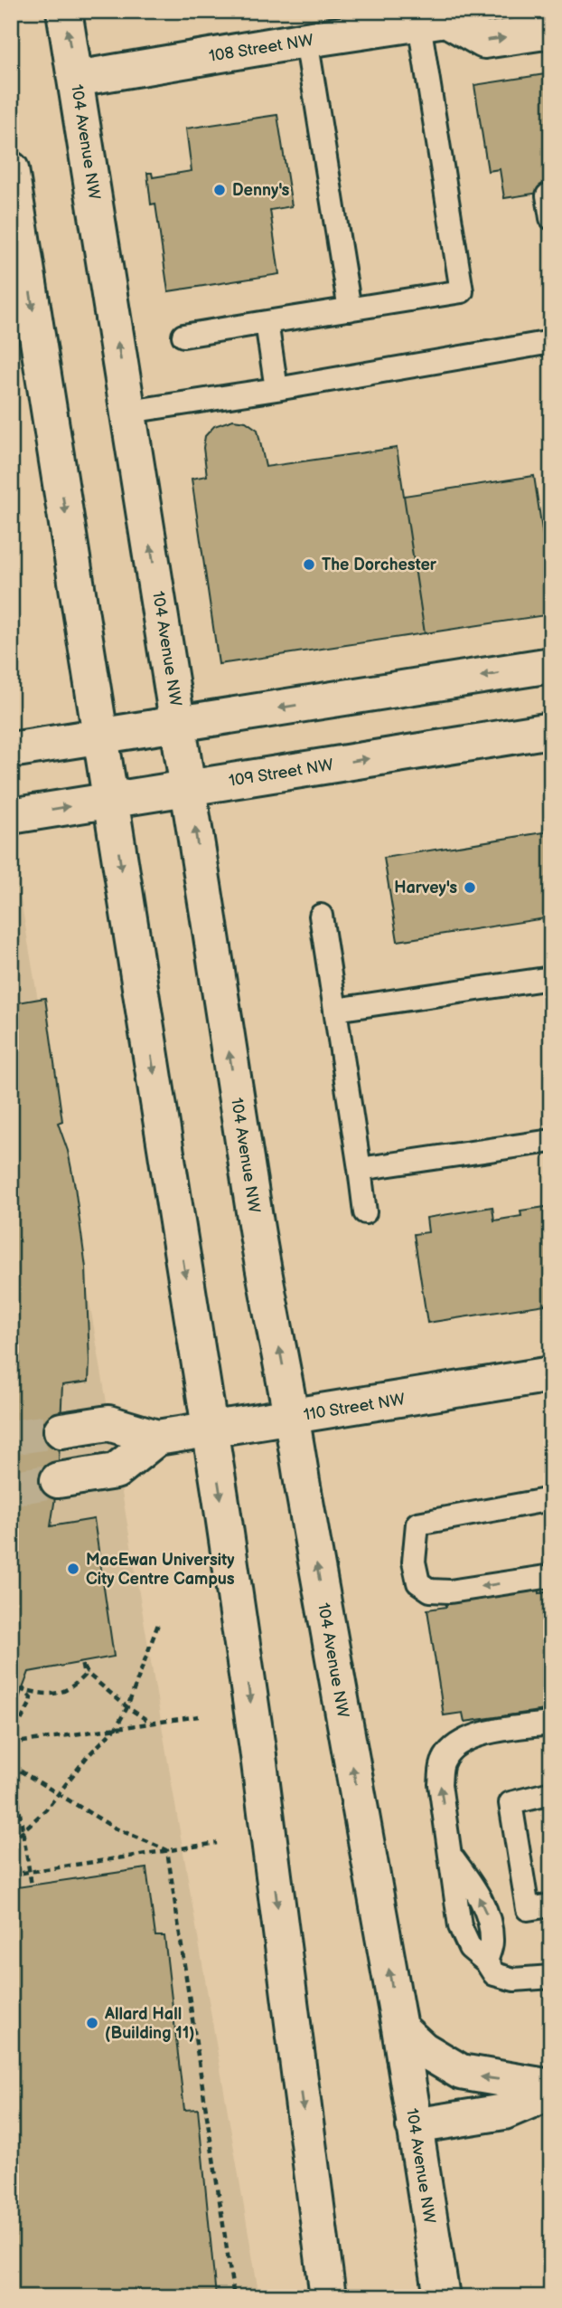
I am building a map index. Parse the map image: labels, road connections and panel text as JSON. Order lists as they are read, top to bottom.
{
  "streets": {
    "main road": [
      "108 Street NW",
      "104 Avenue NW",
      "109 Street NW",
      "110 Street NW"
    ]
  },
  "crossings": [
    ["108 Street NW", "104 Avenue NW"],
    ["104 Avenue NW", "109 Street NW"],
    ["104 Avenue NW", "110 Street NW"]
  ],
  "places": [
    "Denny's",
    "The Dorchester",
    "Harvey's",
    "MacEwan University City Centre Campus",
    "Allard Hall (Building 11)"
  ]
}
